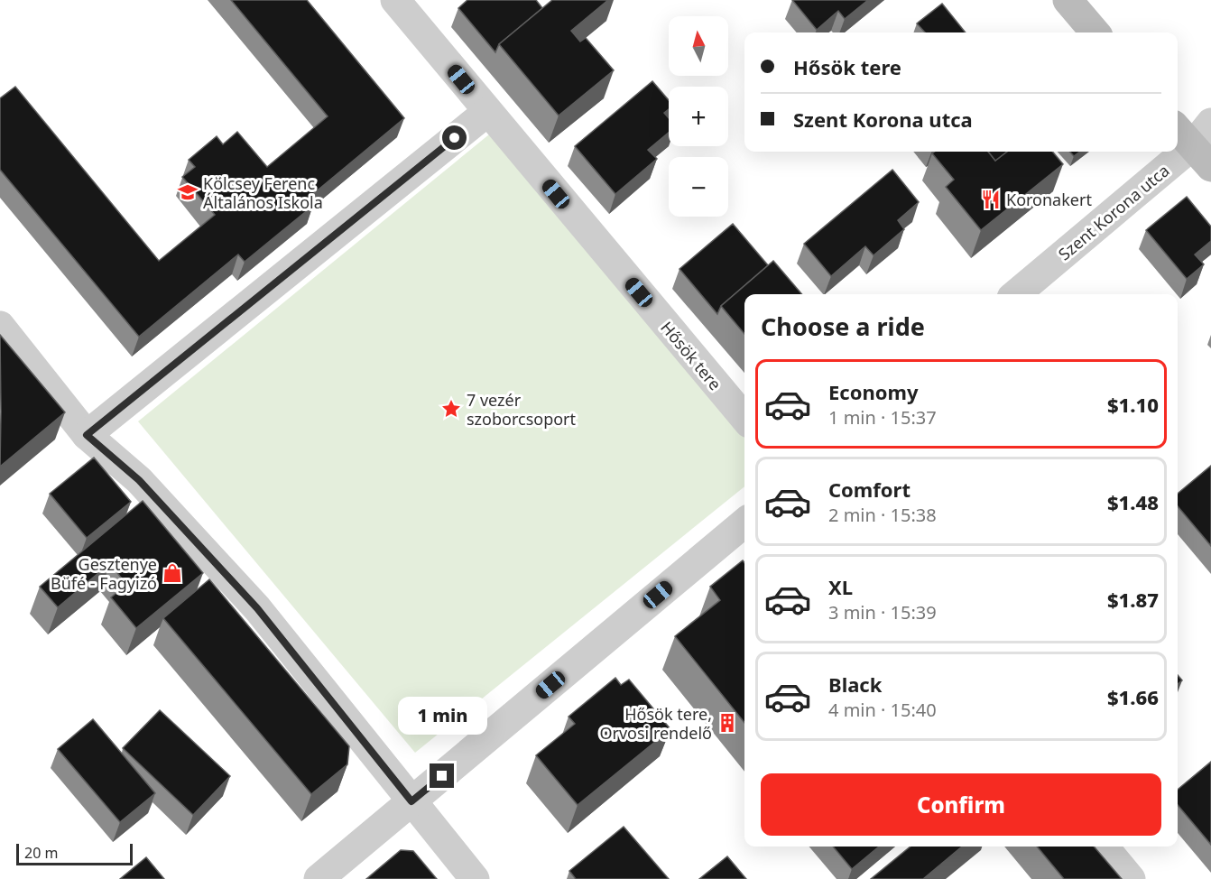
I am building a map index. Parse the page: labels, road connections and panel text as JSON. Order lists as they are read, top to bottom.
{
  "streets": {
    "street": ["Szent Korona utca", "Hősök tere"]
  },
  "places": {
    "school or university": ["Kölcsey Ferenc Általános Iskola"],
    "restaurant": ["Koronakert"],
    "place": ["7 vezér szoborcsoport"],
    "shop": ["Gesztenye Büfé - Fagyizó"],
    "building": ["Hősök tere, Orvosi rendelő"]
  },
  "scale_bar": "20 m",
  "north": "top",
  "page": {
    "map_buttons": ["+", "−"],
    "banner": ["Hősök tere", "Szent Korona utca"],
    "heading": "Choose a ride",
    "list": [
      {
        "name": "Economy",
        "note": "1 min · 15:37",
        "value": "$1.10"
      },
      {
        "name": "Comfort",
        "note": "2 min · 15:38",
        "value": "$1.48"
      },
      {
        "name": "XL",
        "note": "3 min · 15:39",
        "value": "$1.87"
      },
      {
        "name": "Black",
        "note": "4 min · 15:40",
        "value": "$1.66"
      }
    ],
    "bubble": "1 min",
    "buttons": "Confirm",
    "scale": "20 m"
  }
}
